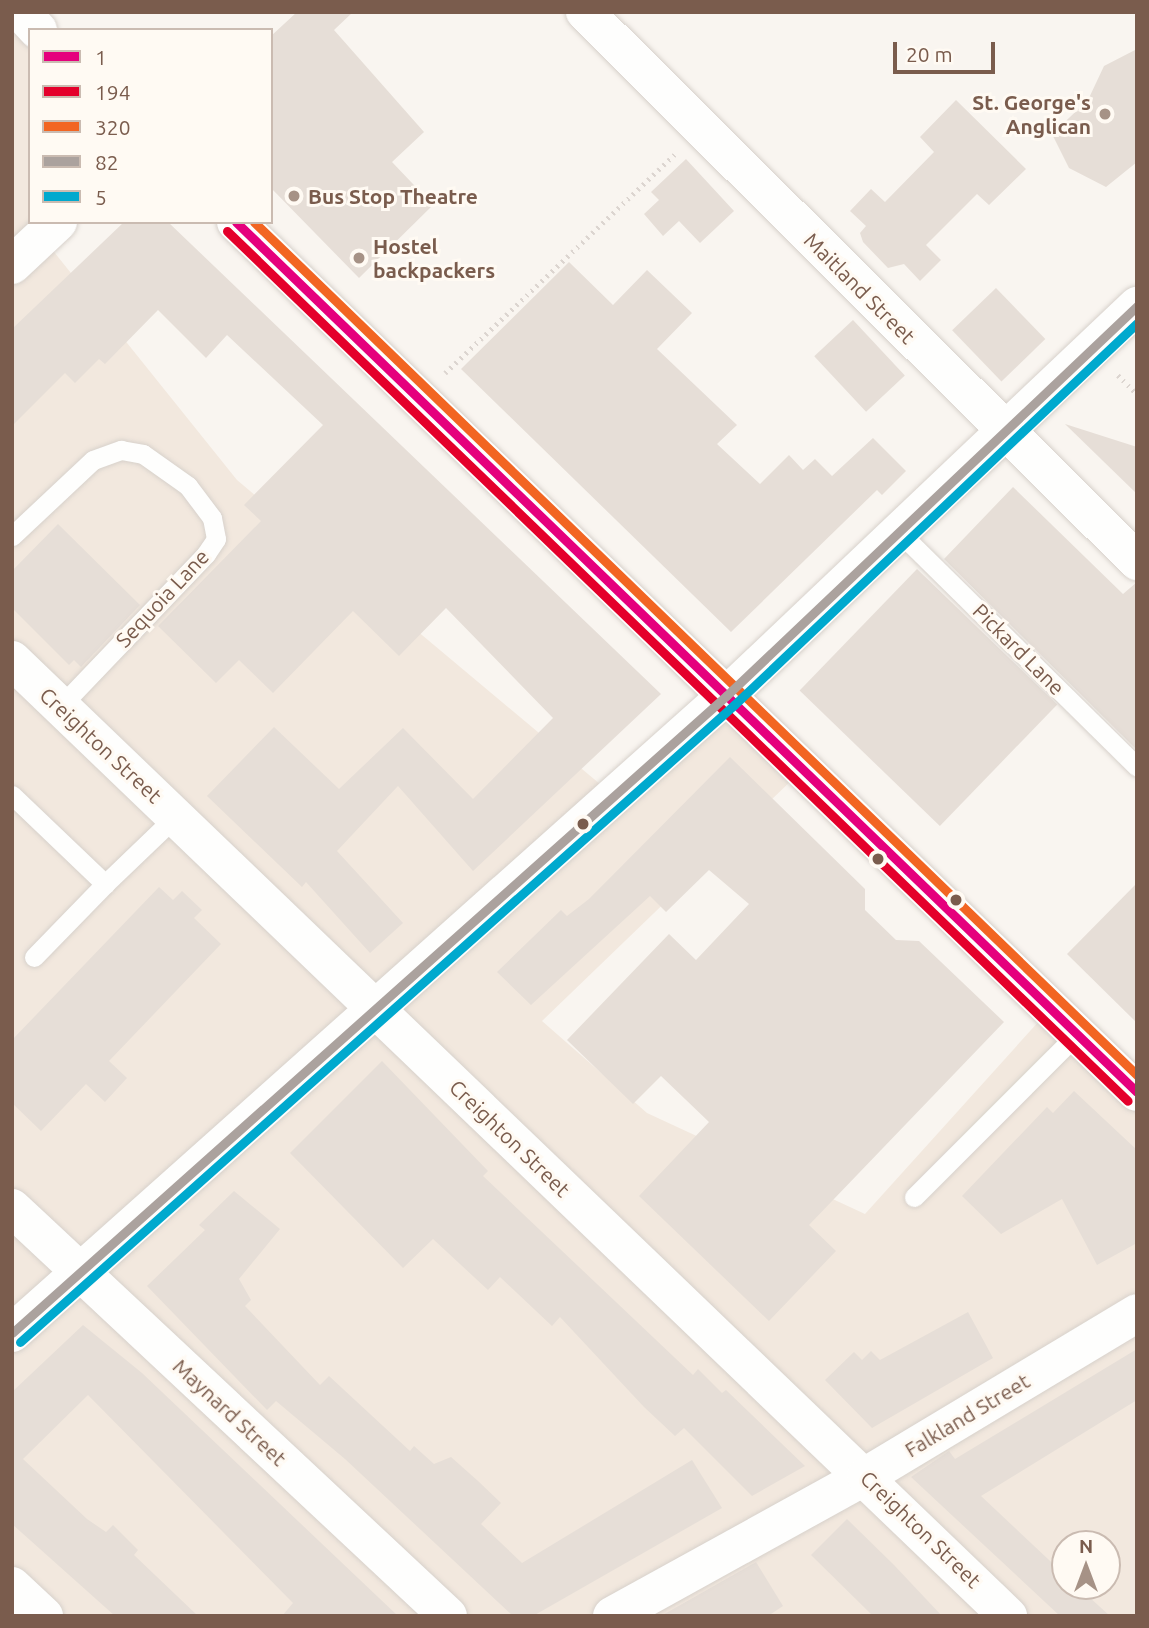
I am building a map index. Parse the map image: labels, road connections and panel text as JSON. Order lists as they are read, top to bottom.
{
  "streets": {
    "street": [
      "Maitland Street",
      "Creighton Street",
      "Maynard Street",
      "Falkland Street"
    ],
    "lane": ["Sequoia Lane", "Pickard Lane"]
  },
  "crossings": [
    ["Sequoia Lane", "Creighton Street"],
    ["Creighton Street", "Falkland Street"]
  ],
  "places": ["St. George's Anglican", "Bus Stop Theatre", "Hostel backpackers"],
  "lines": [
    "transit line 1",
    "transit line 320",
    "transit line 194",
    "transit line 82",
    "transit line 5"
  ],
  "legend": [
    "1",
    "194",
    "320",
    "82",
    "5"
  ],
  "scale_bar": "20 m",
  "north": "top"
}
